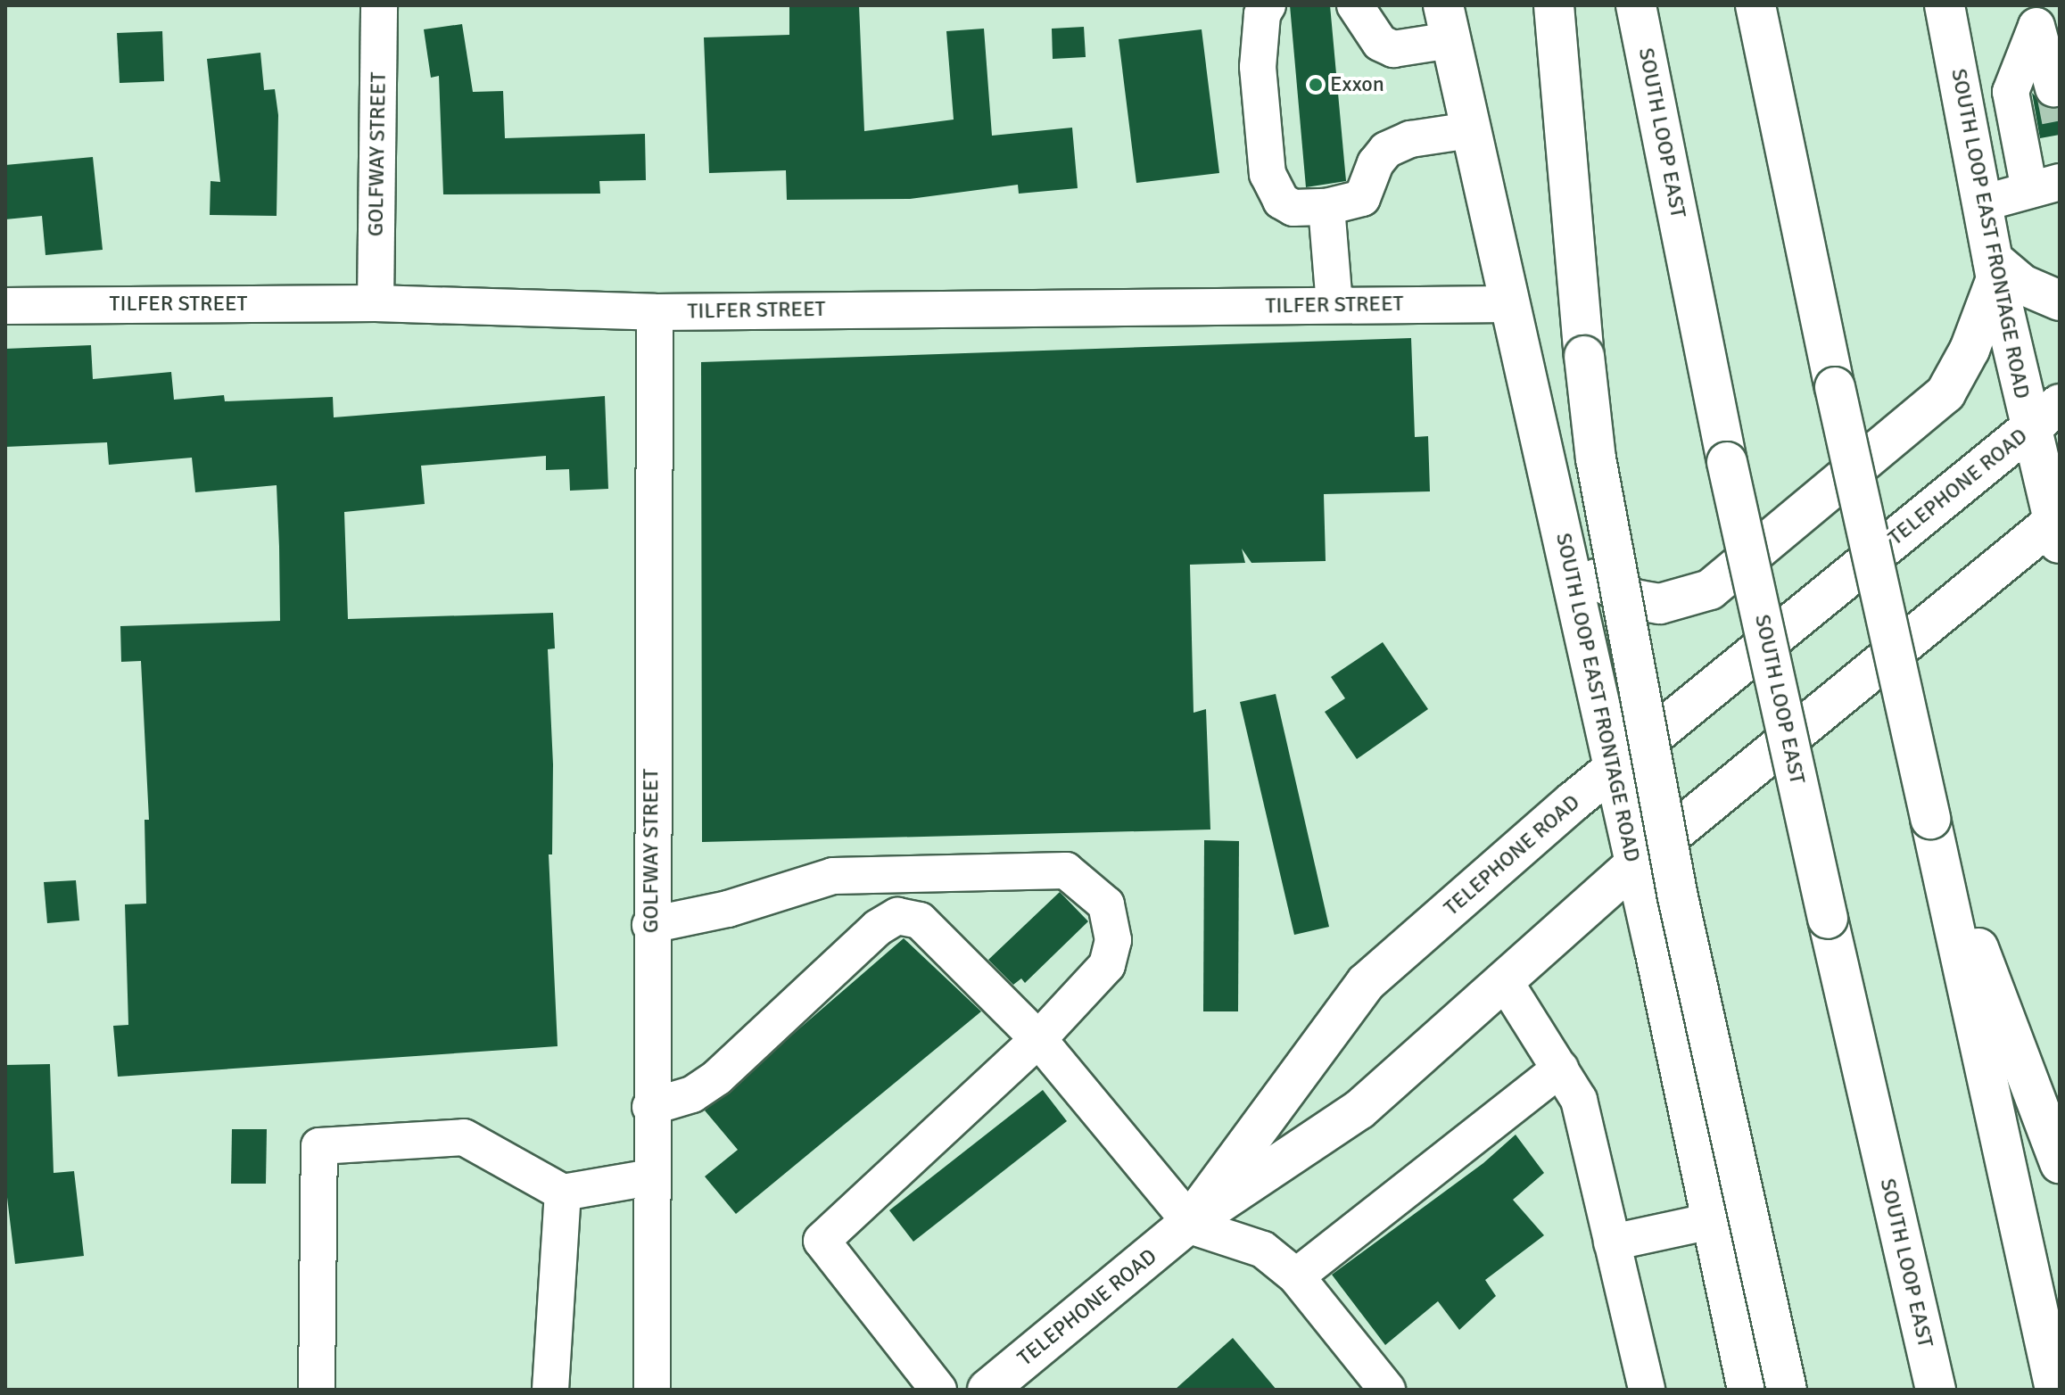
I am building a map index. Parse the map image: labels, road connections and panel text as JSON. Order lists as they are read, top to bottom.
{
  "streets": {
    "main road": ["SOUTH LOOP EAST", "SOUTH LOOP EAST FRONTAGE ROAD", "TELEPHONE ROAD"],
    "street": ["GOLFWAY STREET", "TILFER STREET"]
  },
  "crossings": [
    ["GOLFWAY STREET", "TILFER STREET"],
    ["SOUTH LOOP EAST FRONTAGE ROAD", "TILFER STREET"],
    ["SOUTH LOOP EAST FRONTAGE ROAD", "TELEPHONE ROAD"]
  ],
  "places": ["Exxon"]
}
